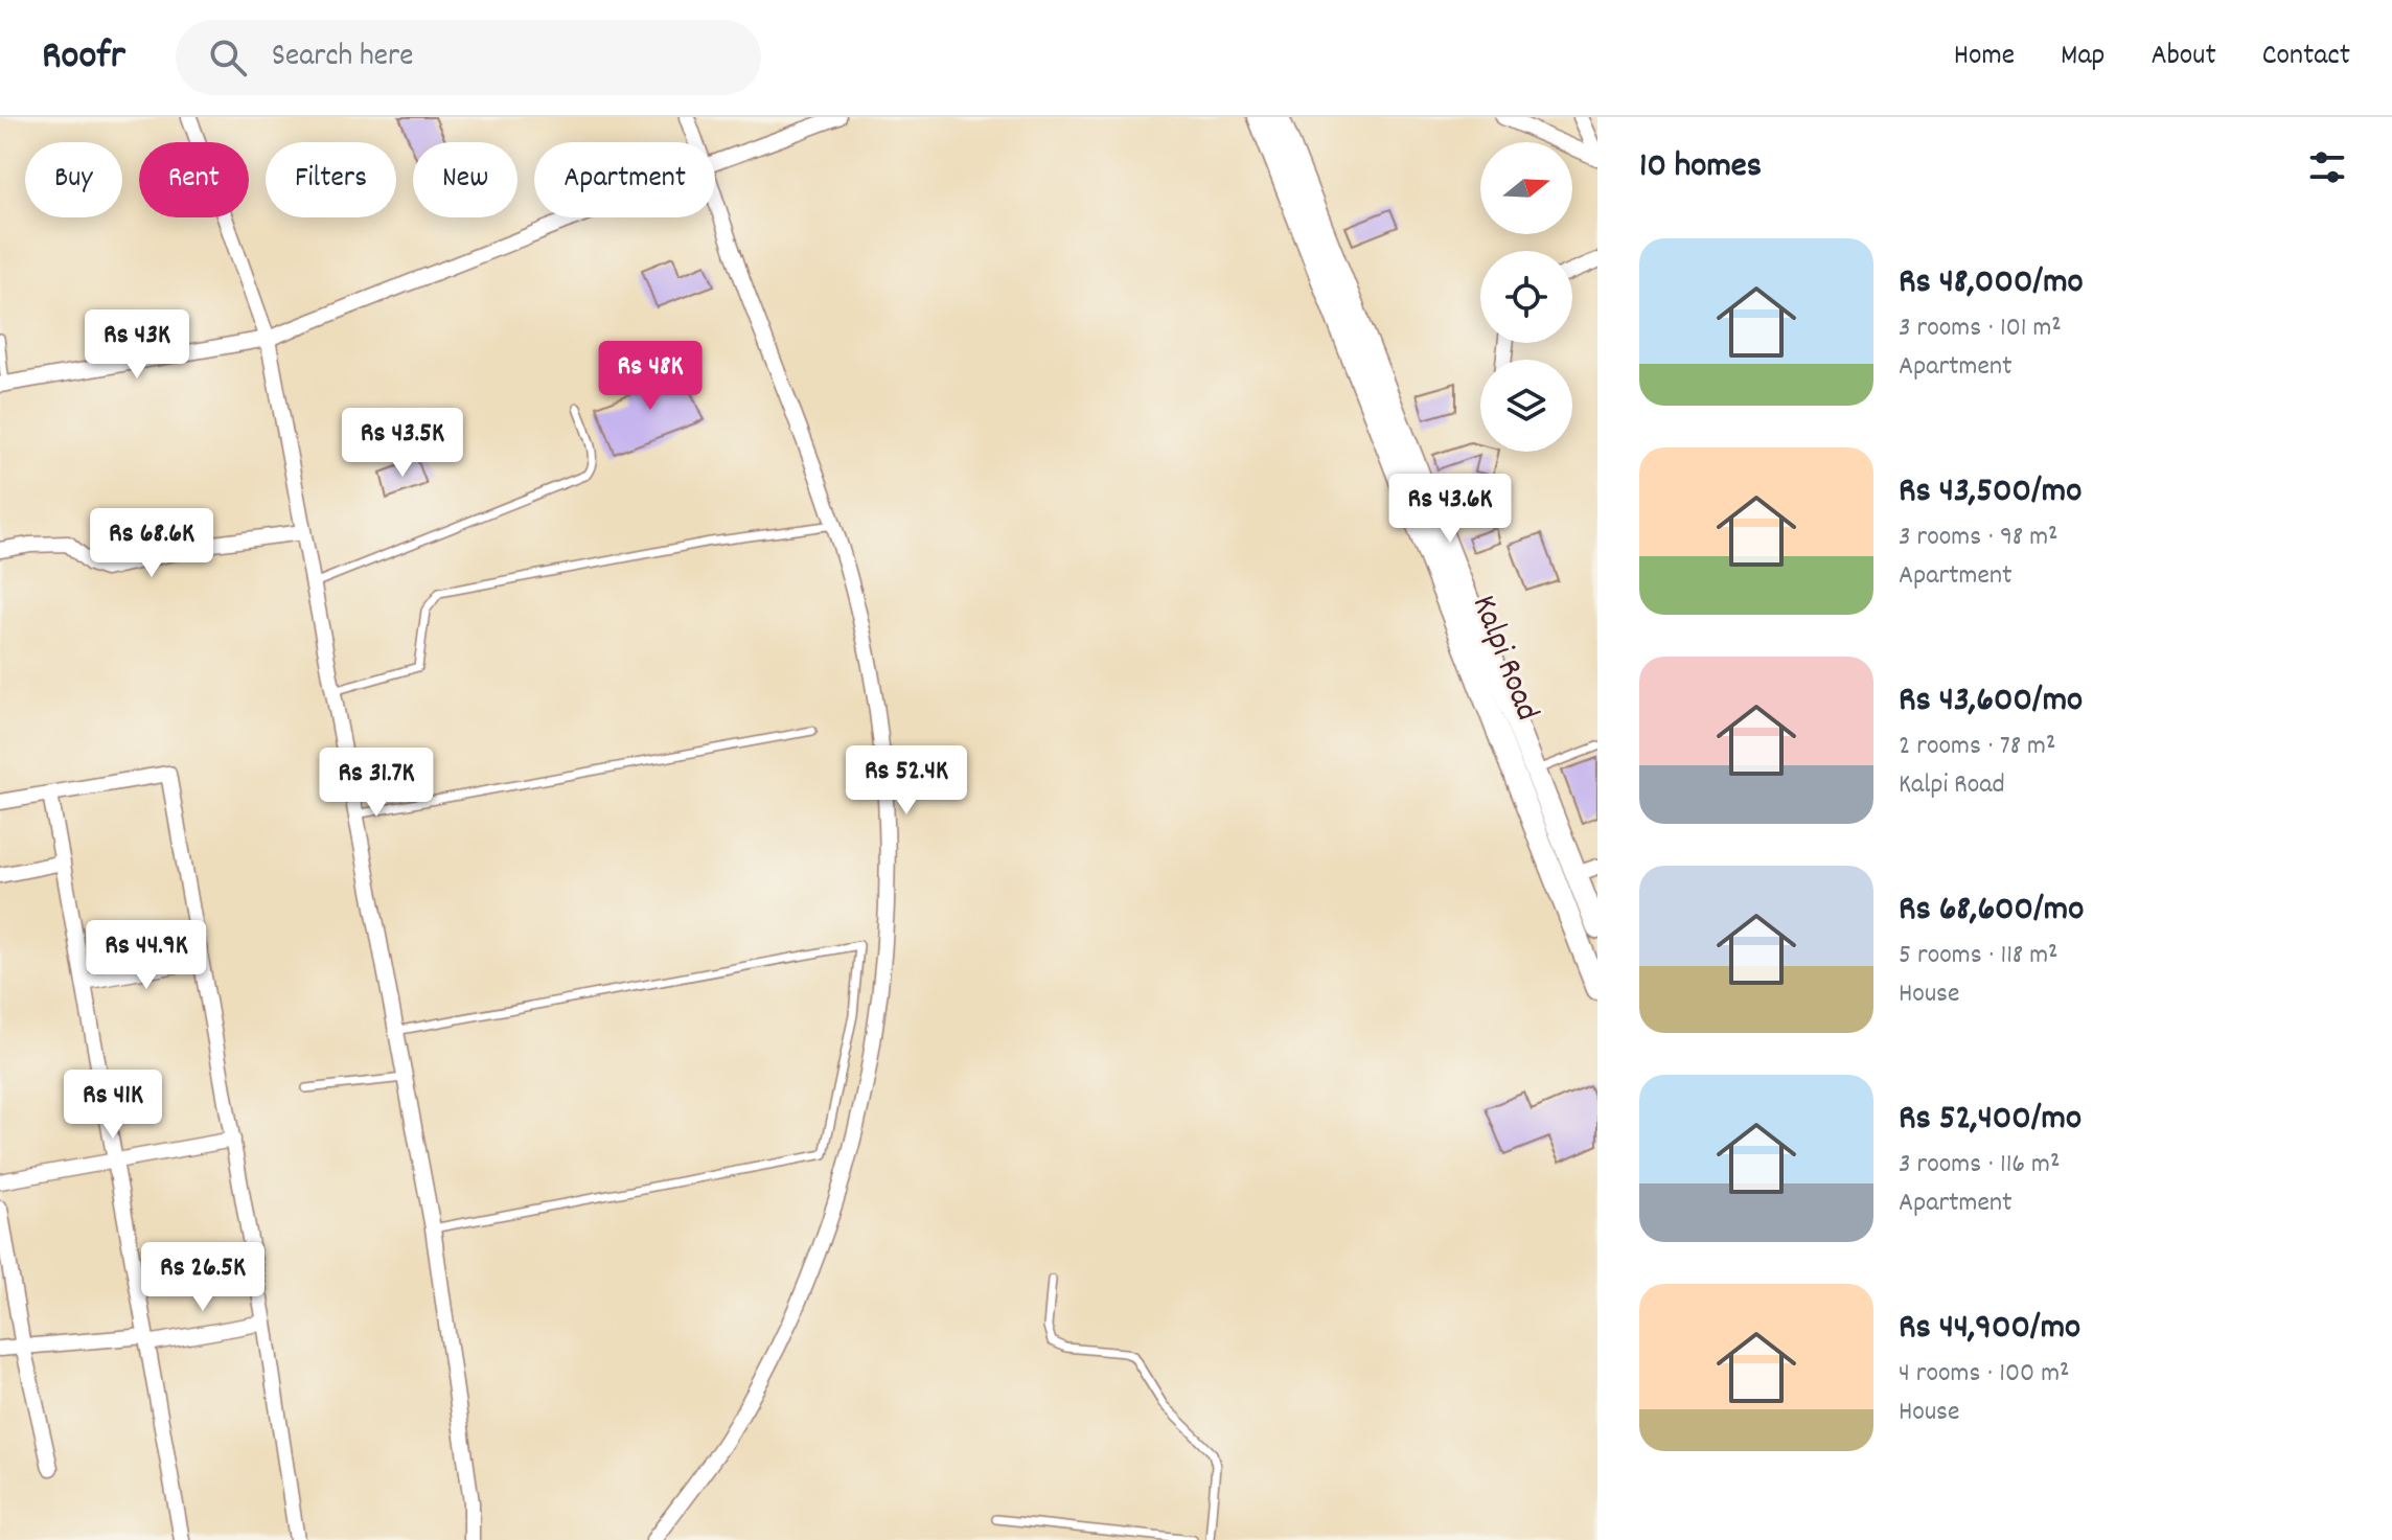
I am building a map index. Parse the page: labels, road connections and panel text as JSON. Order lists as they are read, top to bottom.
{
  "streets": {
    "main road": ["Kalpi Road"]
  },
  "north": "right",
  "page": {
    "header": "Roofr",
    "search": "Search here",
    "nav": [
      "Home",
      "Map",
      "About",
      "Contact"
    ],
    "heading": "10 homes",
    "chip": [
      "Buy",
      "Rent",
      "Filters",
      "New",
      "Apartment"
    ],
    "list": [
      {
        "name": "Rs 48,000/mo",
        "note": "3 rooms · 101 m² · Apartment"
      },
      {
        "name": "Rs 43,500/mo",
        "note": "3 rooms · 98 m² · Apartment"
      },
      {
        "name": "Rs 43,600/mo",
        "note": "2 rooms · 78 m² · Kalpi Road"
      },
      {
        "name": "Rs 68,600/mo",
        "note": "5 rooms · 118 m² · House"
      },
      {
        "name": "Rs 52,400/mo",
        "note": "3 rooms · 116 m² · Apartment"
      },
      {
        "name": "Rs 44,900/mo",
        "note": "4 rooms · 100 m² · House"
      }
    ],
    "price": [
      "Rs 43K",
      "Rs 48K",
      "Rs 43.5K",
      "Rs 43.6K",
      "Rs 68.6K",
      "Rs 52.4K",
      "Rs 31.7K",
      "Rs 44.9K",
      "Rs 41K",
      "Rs 26.5K"
    ]
  }
}
